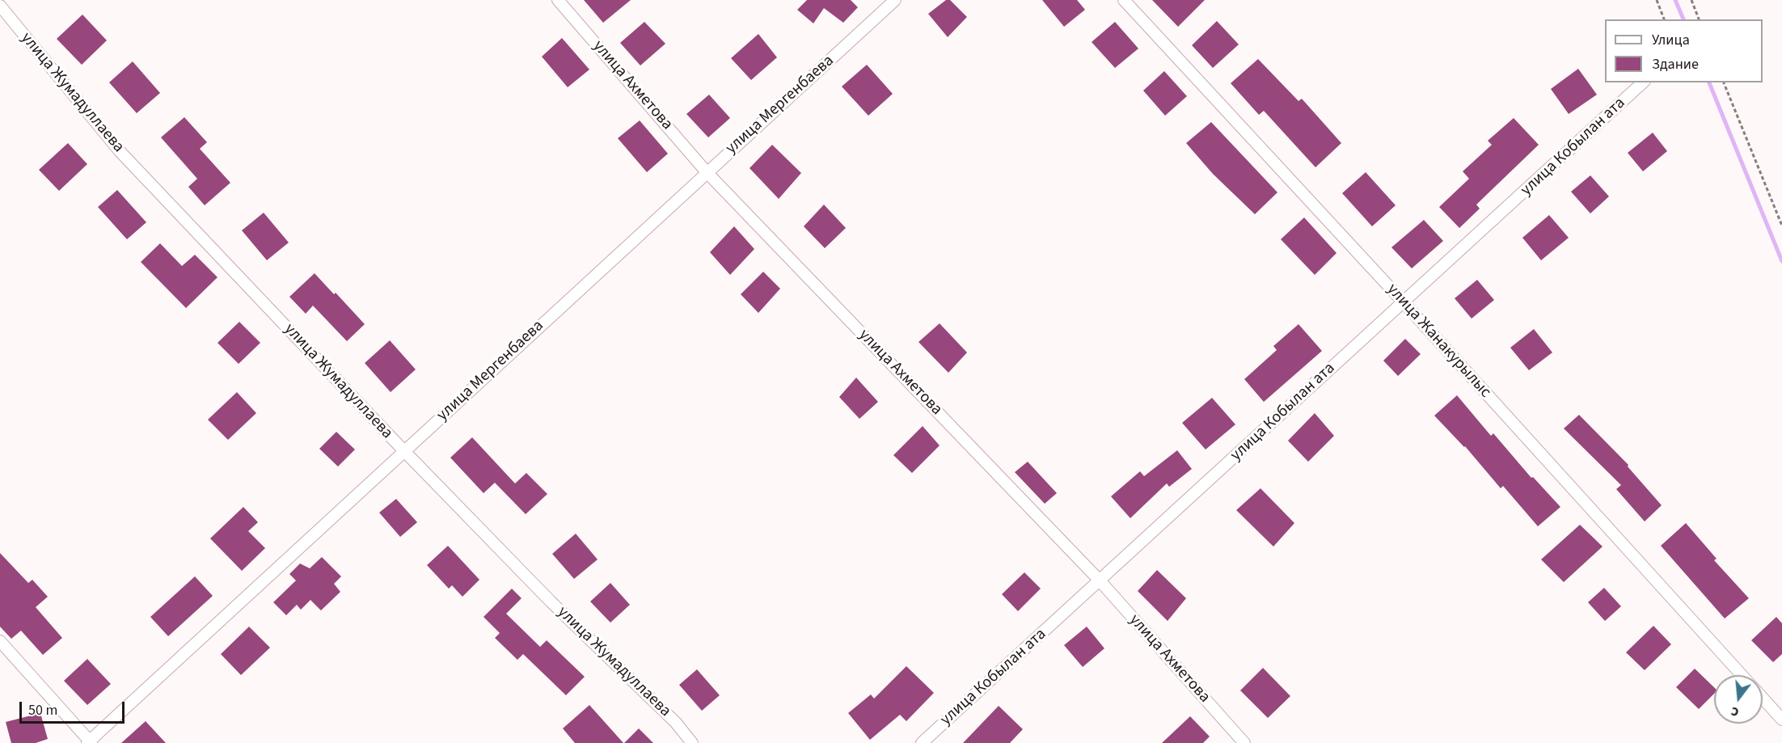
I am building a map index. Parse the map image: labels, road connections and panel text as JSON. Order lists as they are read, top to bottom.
{
  "streets": {
    "street": [
      "улица Ахметова",
      "улица Жумадуллаева",
      "улица Мергенбаева",
      "улица Кобылан ата",
      "улица Жанакурылыс"
    ]
  },
  "crossings": [
    ["улица Ахметова", "улица Мергенбаева"],
    ["улица Ахметова", "улица Кобылан ата"],
    ["улица Жумадуллаева", "улица Мергенбаева"],
    ["улица Кобылан ата", "улица Жанакурылыс"]
  ],
  "legend": ["Улица", "Здание"],
  "scale_bar": "50 m",
  "north": "bottom"
}
